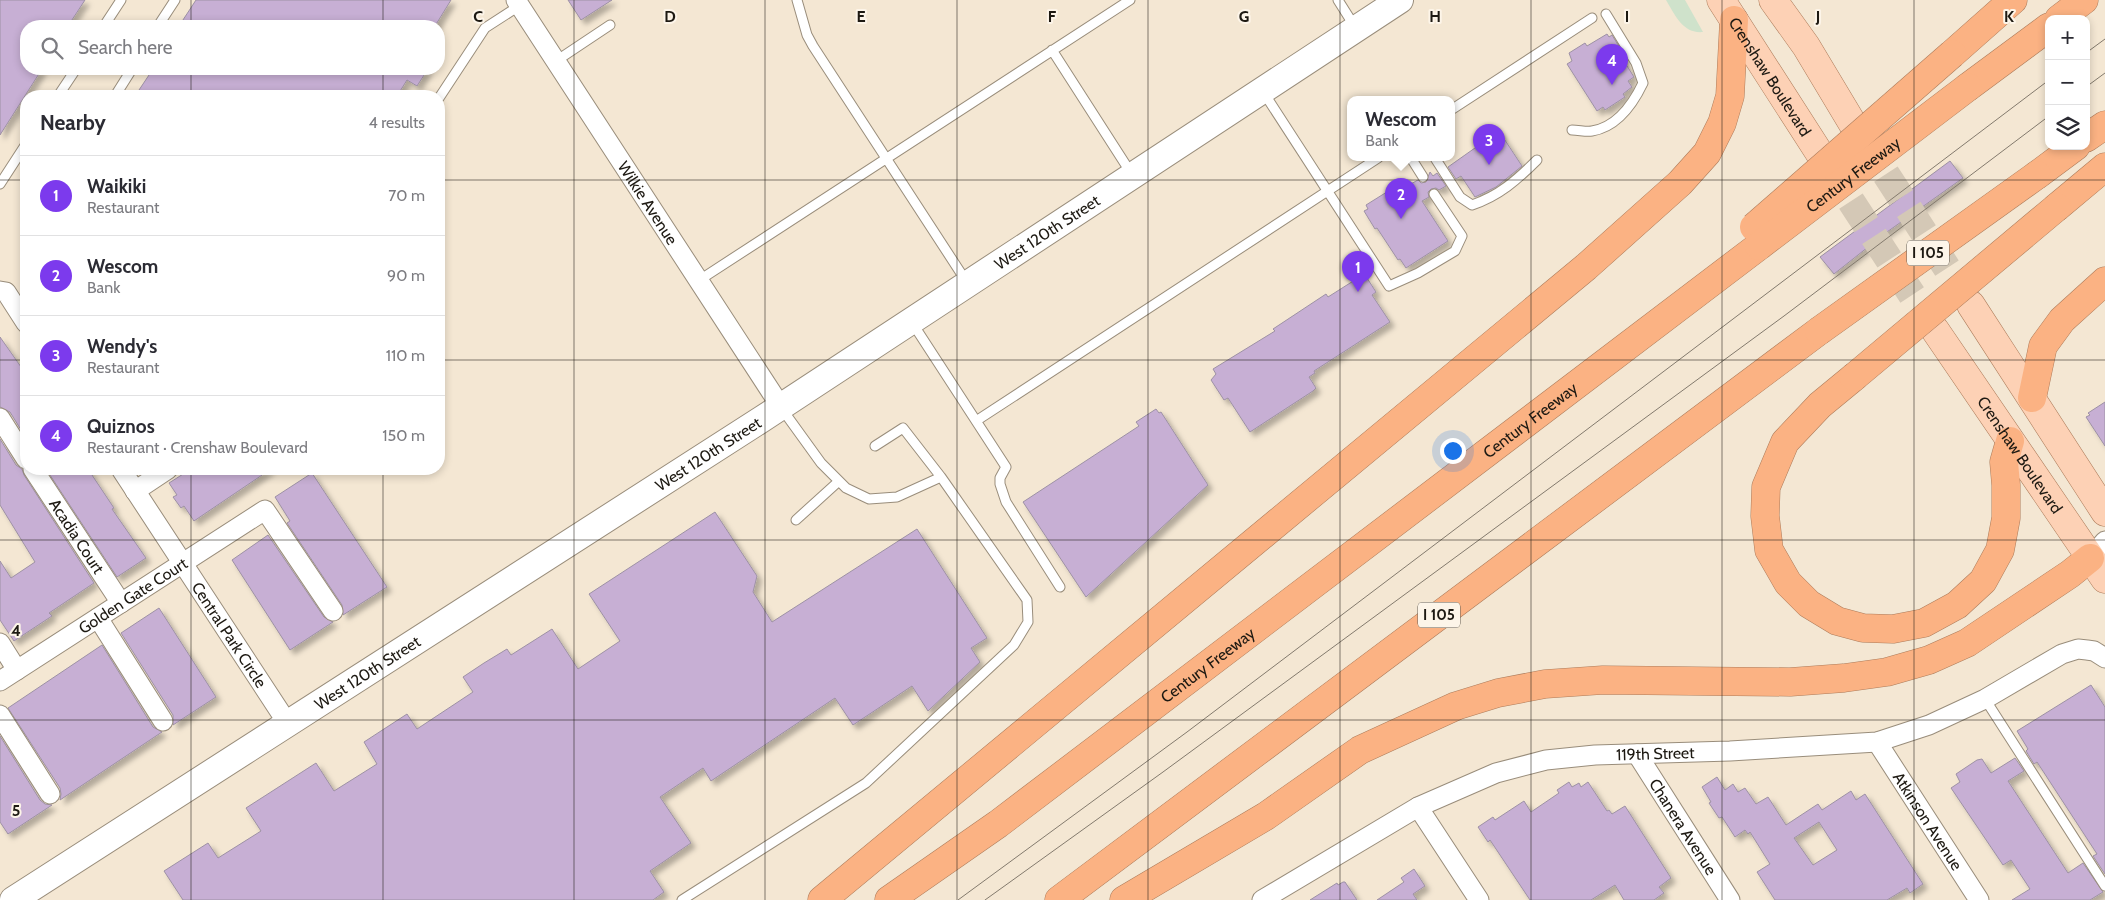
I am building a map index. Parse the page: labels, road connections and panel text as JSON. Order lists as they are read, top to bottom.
{
  "streets": {
    "highway": ["Century Freeway", "I 105"],
    "main road": ["Crenshaw Boulevard"],
    "street": [
      "Wilkie Avenue",
      "West 120th Street",
      "Acadia Court",
      "Golden Gate Court",
      "Central Park Circle",
      "119th Street",
      "Atkinson Avenue",
      "Chanera Avenue"
    ]
  },
  "crossings": [
    ["Wilkie Avenue", "West 120th Street"],
    ["West 120th Street", "Central Park Circle"],
    ["Acadia Court", "Golden Gate Court"],
    ["Golden Gate Court", "Central Park Circle"],
    ["119th Street", "Atkinson Avenue"],
    ["119th Street", "Chanera Avenue"]
  ],
  "page": {
    "map_buttons": ["+", "−"],
    "search": "Search here",
    "pins": [
      "4",
      "3",
      "2",
      "1"
    ],
    "heading": ["Nearby", "4 results"],
    "popup": ["Wescom", "Bank"],
    "list": [
      {
        "mark": "1",
        "name": "Waikiki",
        "note": "Restaurant",
        "value": "70 m"
      },
      {
        "mark": "2",
        "name": "Wescom",
        "note": "Bank",
        "value": "90 m"
      },
      {
        "mark": "3",
        "name": "Wendy's",
        "note": "Restaurant",
        "value": "110 m"
      },
      {
        "mark": "4",
        "name": "Quiznos",
        "note": "Restaurant · Crenshaw Boulevard",
        "value": "150 m"
      }
    ]
  },
  "grid": {
    "columns": [
      "C",
      "D",
      "E",
      "F",
      "G",
      "H",
      "I",
      "J",
      "K"
    ],
    "rows": ["4", "5"]
  }
}
